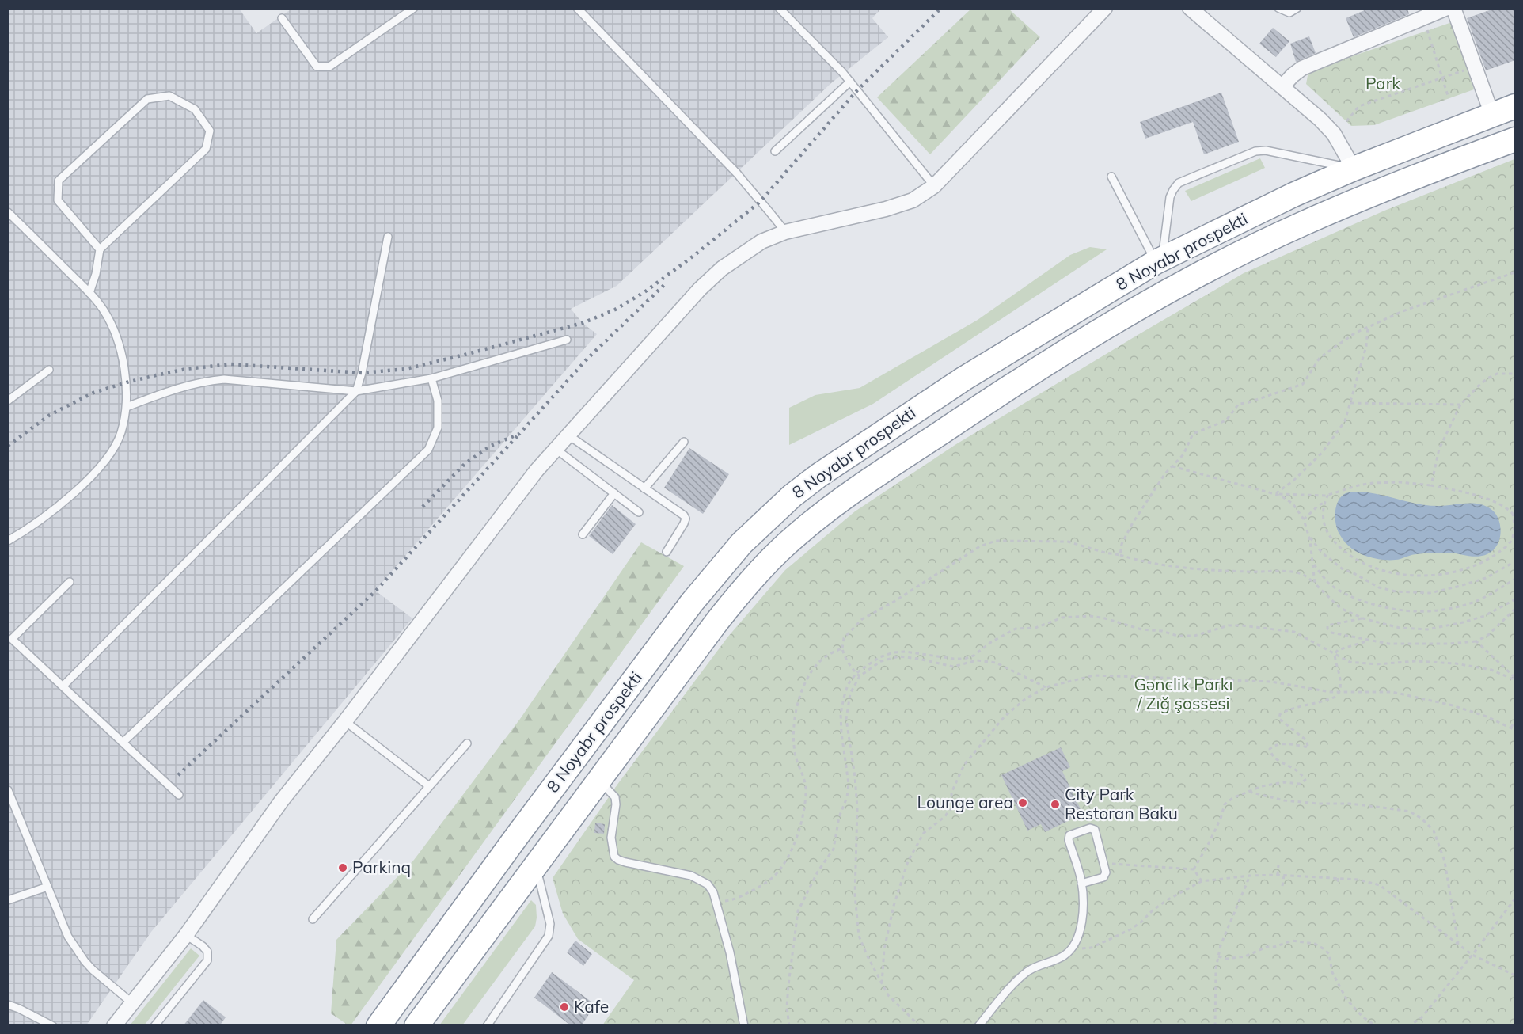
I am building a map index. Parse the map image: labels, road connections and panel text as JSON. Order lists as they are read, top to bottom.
{
  "streets": {
    "highway": ["8 Noyabr prospekti"]
  },
  "parks": ["Park", "Gənclik Parkı / Zığ şossesi"],
  "places": [
    "Lounge area",
    "City Park Restoran Baku",
    "Parkinq",
    "Kafe"
  ]
}
